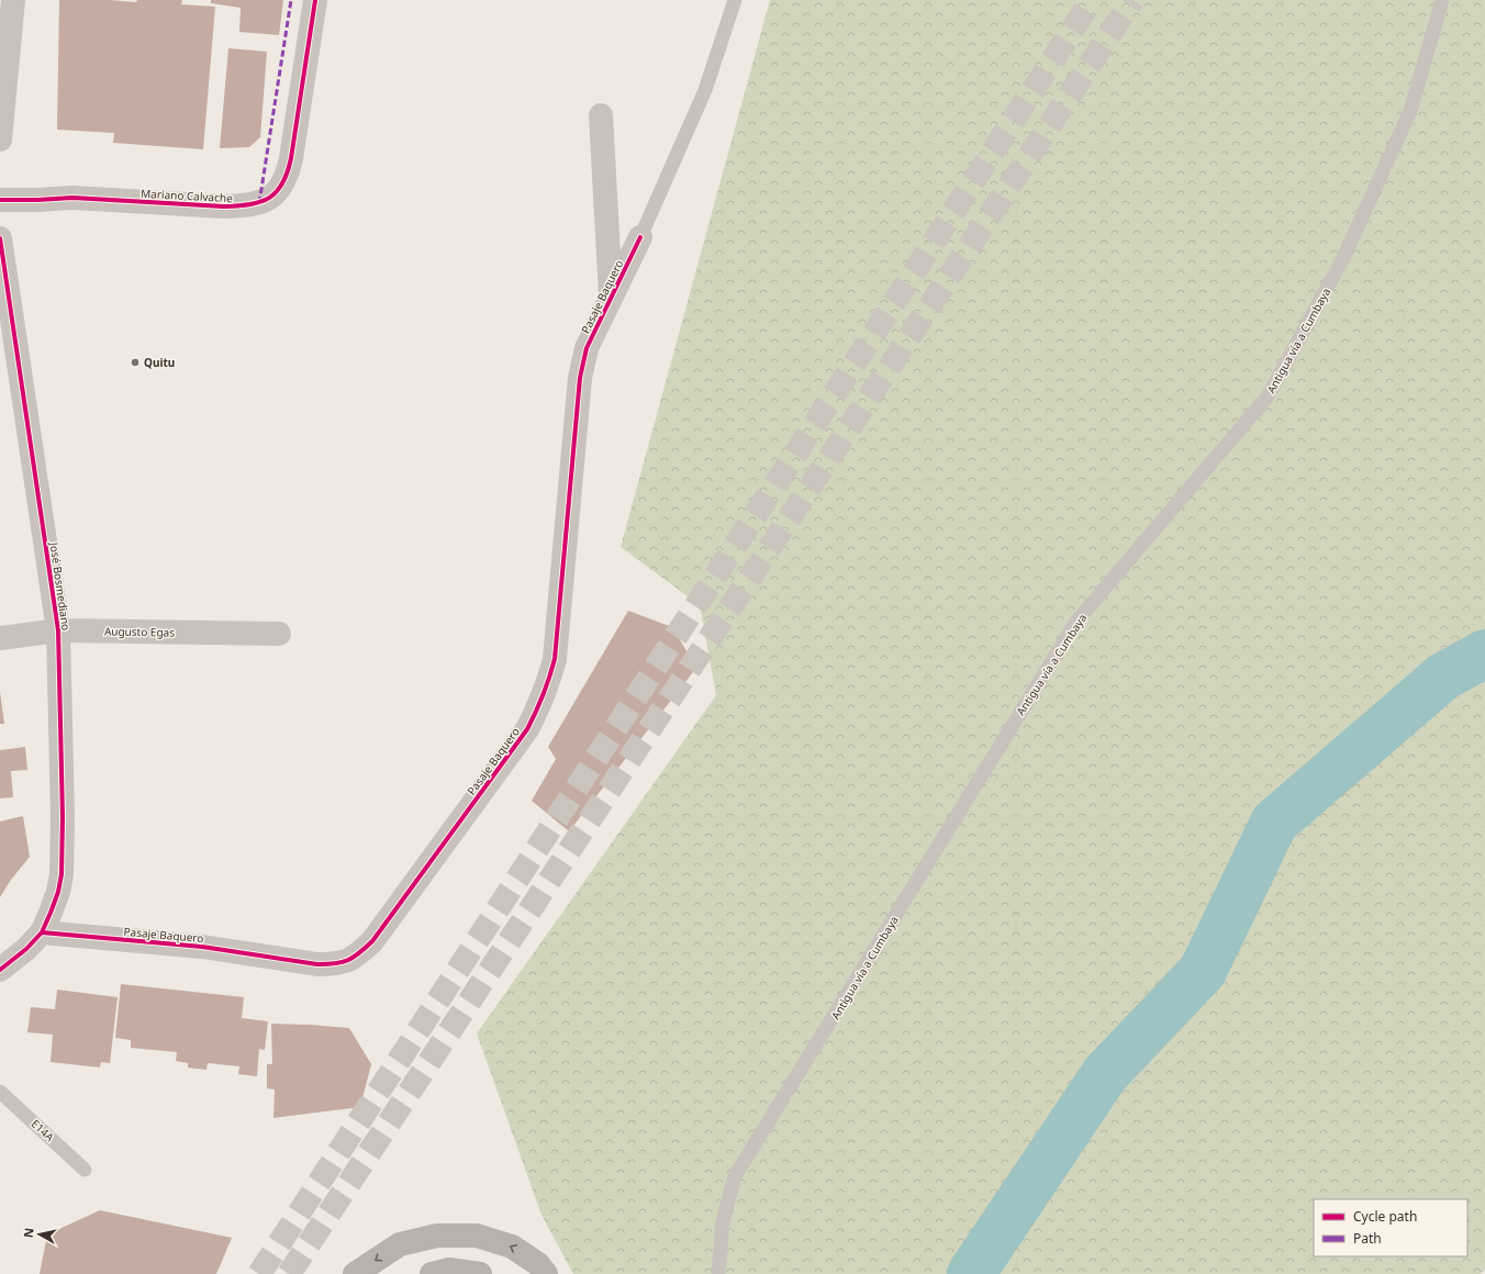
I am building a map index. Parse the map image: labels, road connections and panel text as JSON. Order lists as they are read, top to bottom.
{
  "streets": {
    "street": [
      "Mariano Calvache",
      "Pasaje Baquero",
      "José Bosmediano",
      "Augusto Egas"
    ],
    "lane": ["Antigua vía a Cumbaya", "E14A"]
  },
  "crossings": [
    ["Pasaje Baquero", "José Bosmediano"],
    ["José Bosmediano", "Augusto Egas"]
  ],
  "places": ["Quitu"],
  "legend": ["Cycle path", "Path"],
  "north": "left"
}
